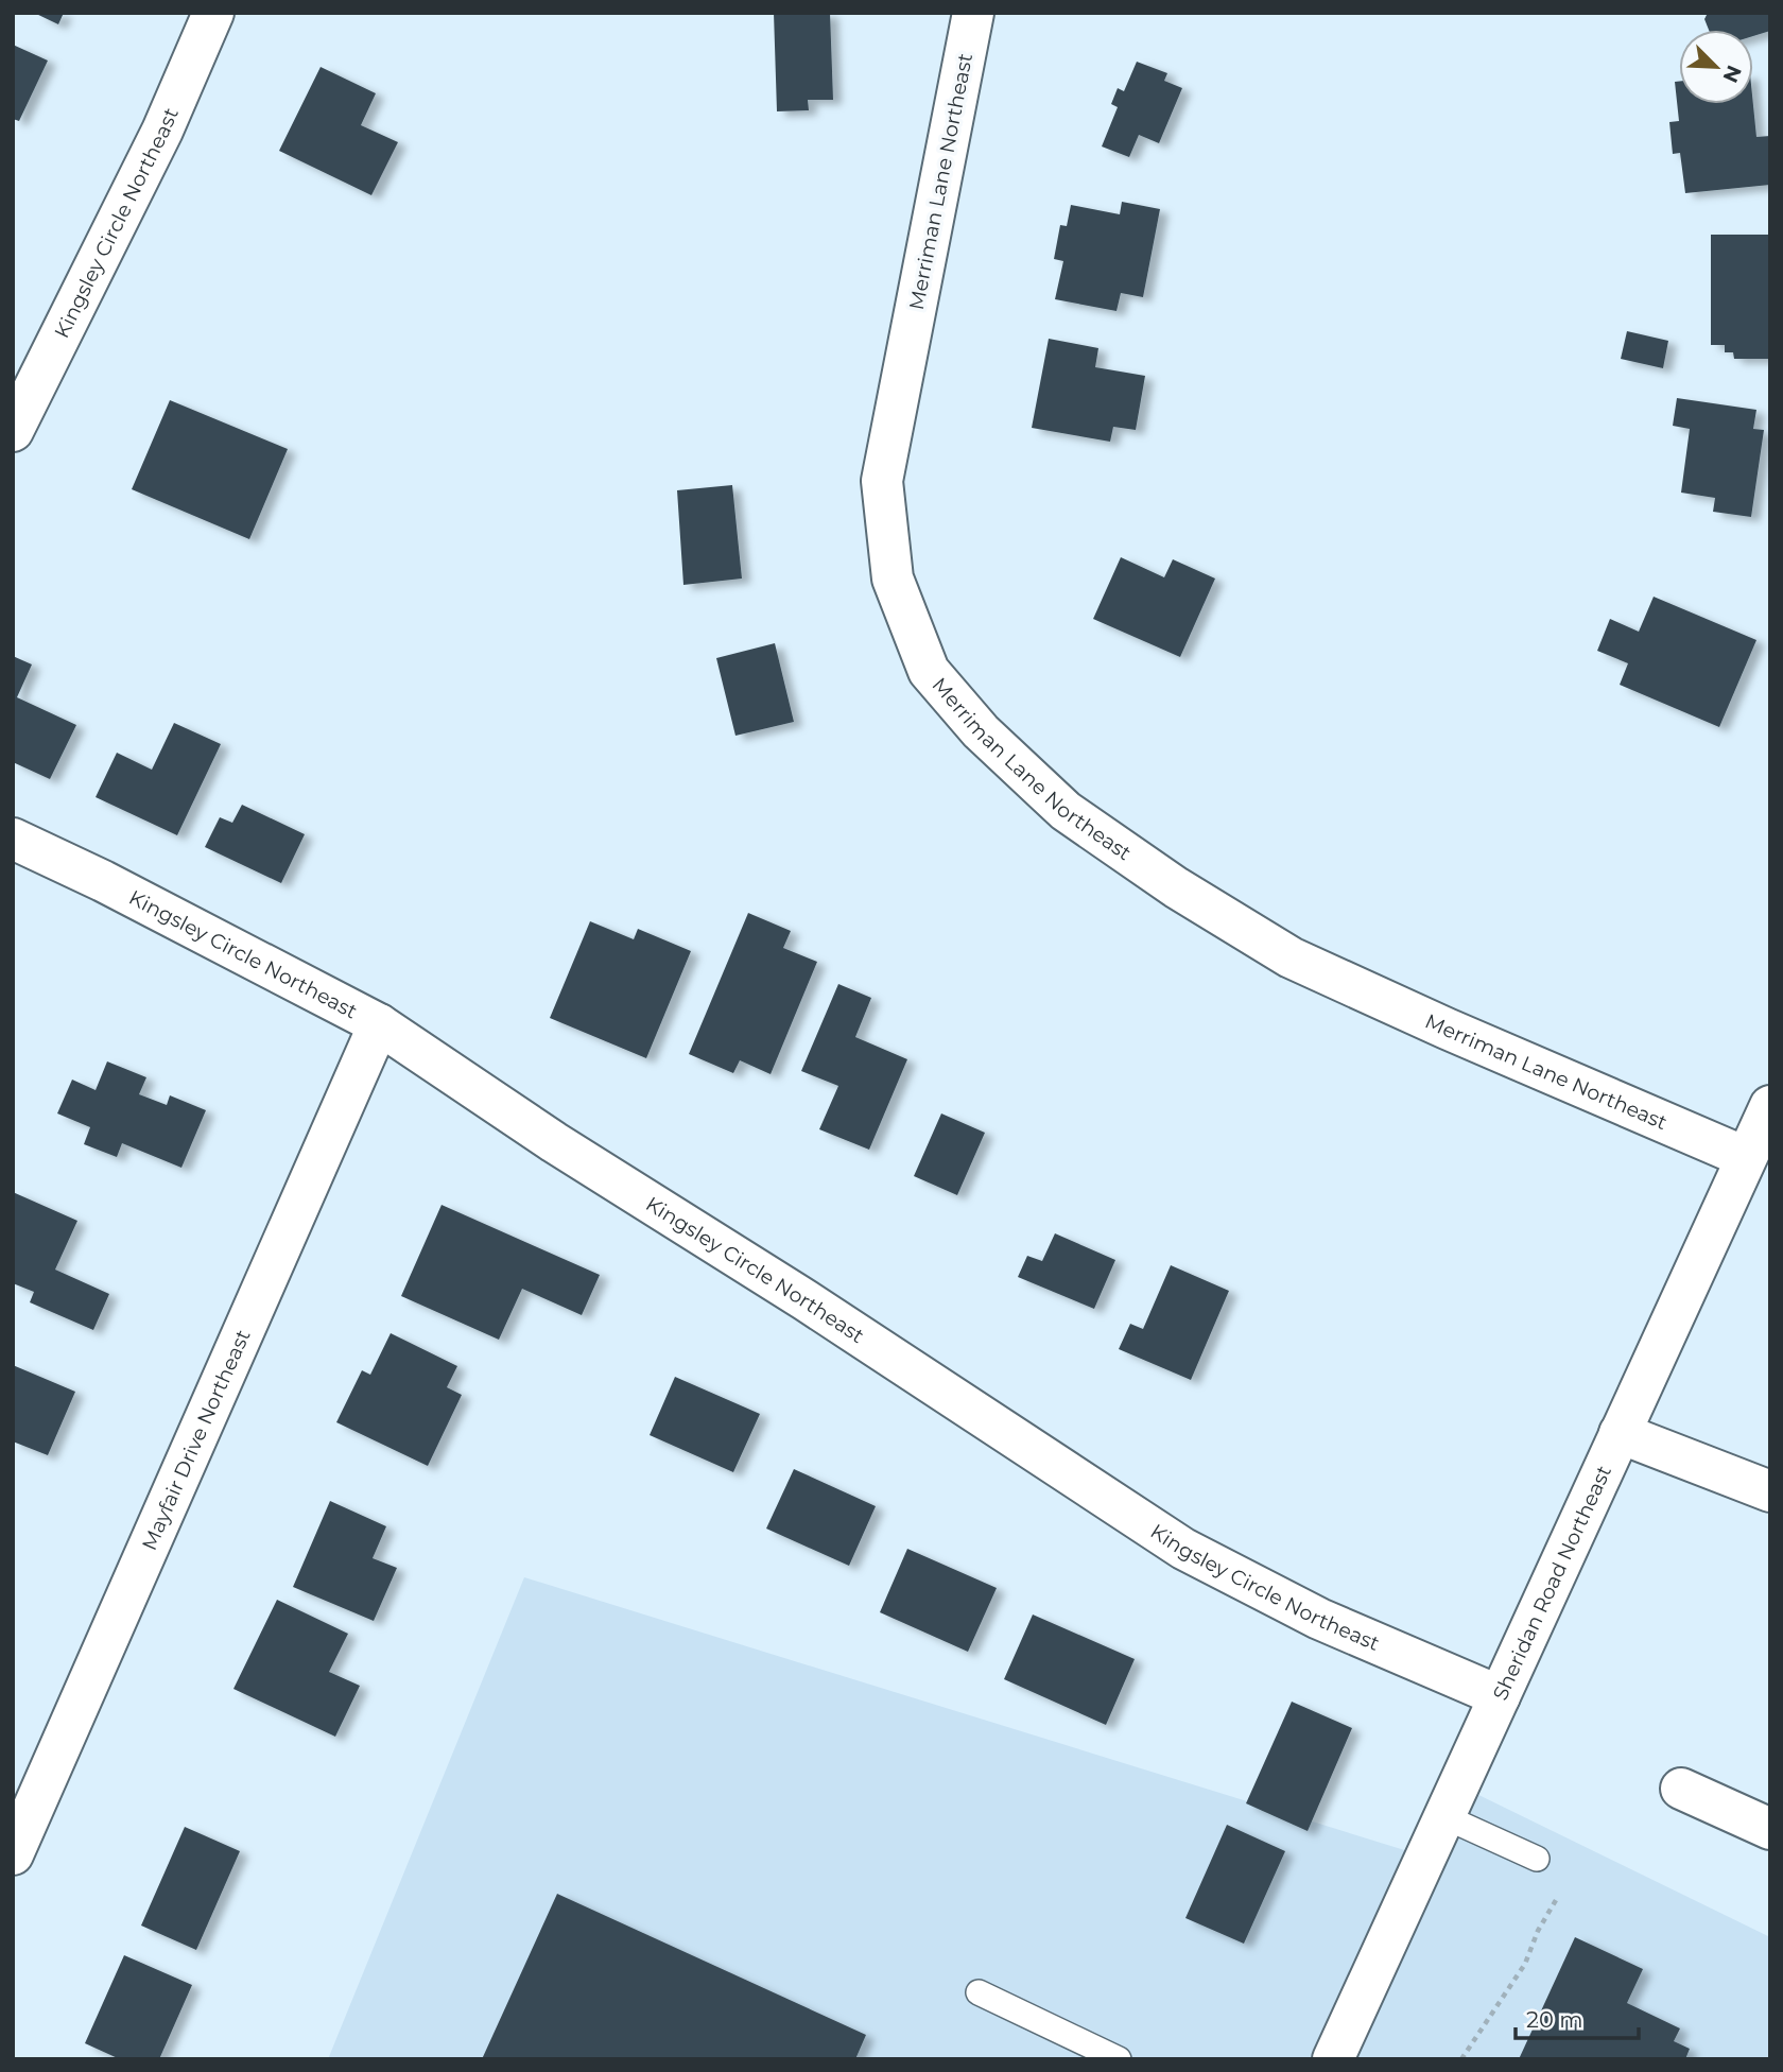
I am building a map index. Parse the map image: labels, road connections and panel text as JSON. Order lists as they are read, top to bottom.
{
  "streets": {
    "street": [
      "Merriman Lane Northeast",
      "Kingsley Circle Northeast",
      "Mayfair Drive Northeast",
      "Sheridan Road Northeast"
    ]
  },
  "crossings": [
    ["Merriman Lane Northeast", "Sheridan Road Northeast"],
    ["Kingsley Circle Northeast", "Mayfair Drive Northeast"],
    ["Kingsley Circle Northeast", "Sheridan Road Northeast"]
  ],
  "scale_bar": "20 m",
  "north": "bottom right"
}
